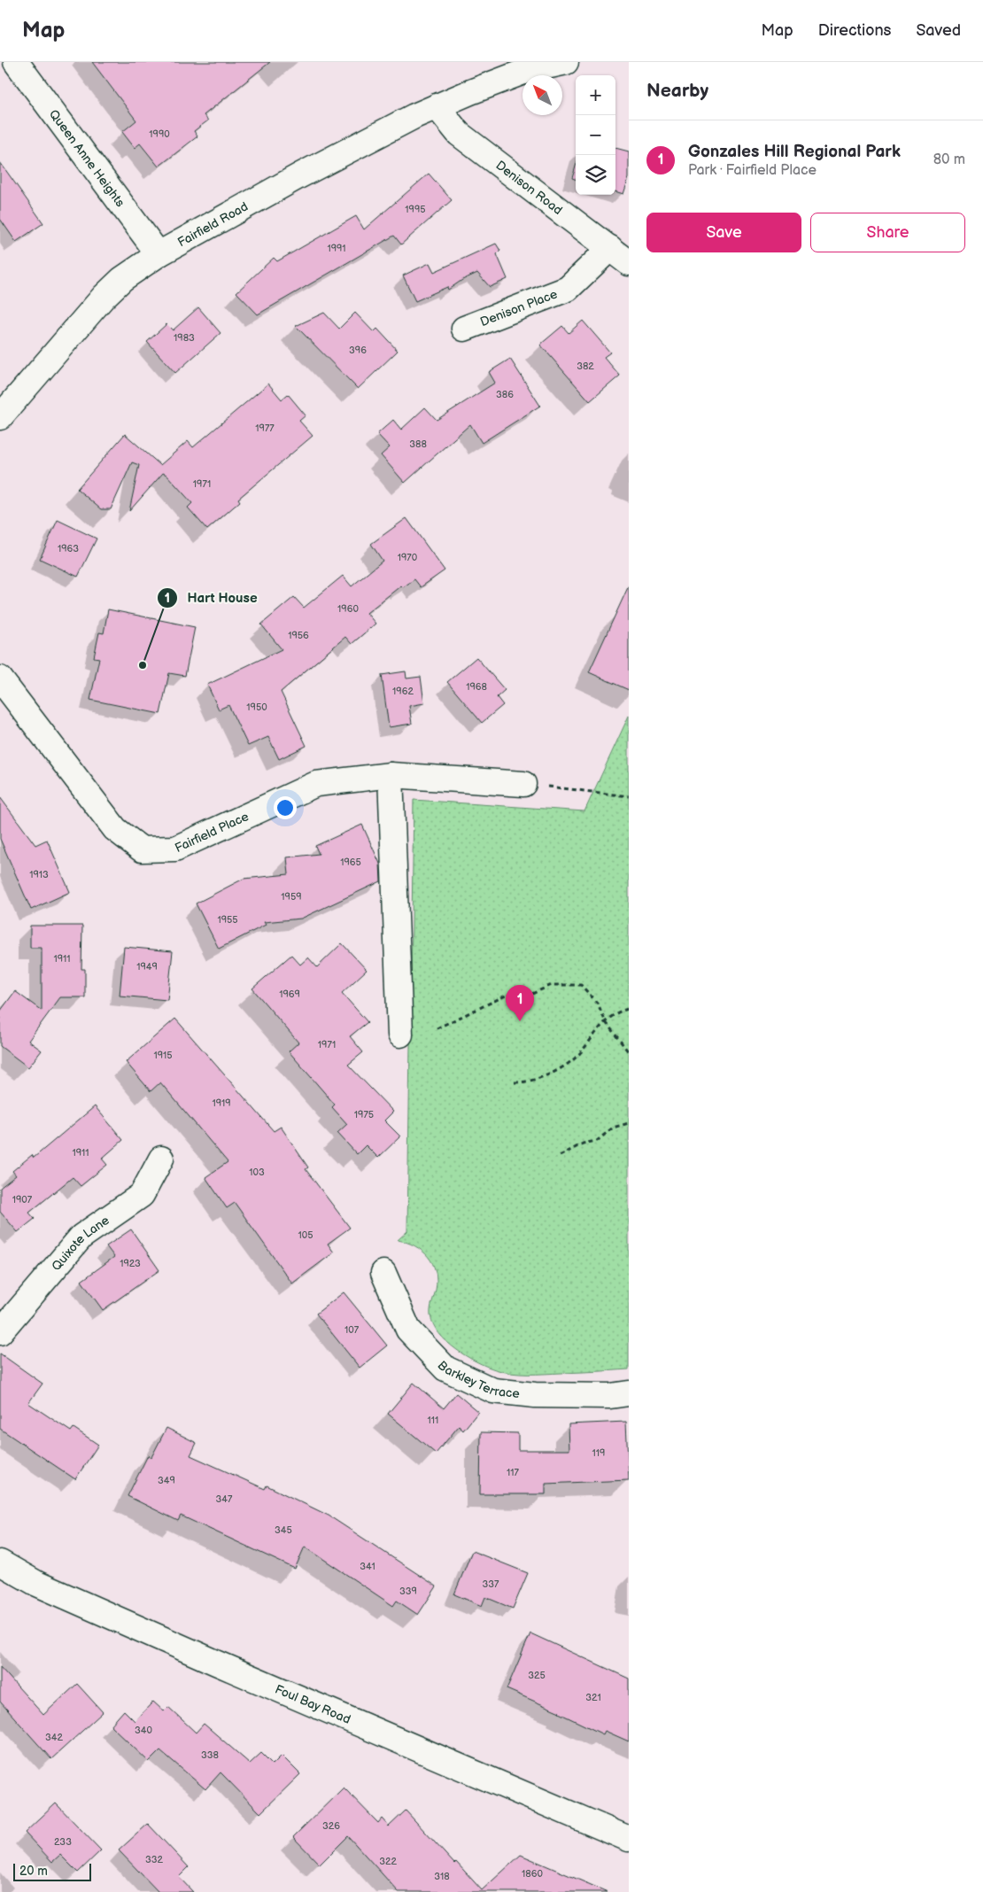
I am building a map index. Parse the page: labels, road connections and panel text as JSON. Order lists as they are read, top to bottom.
{
  "streets": {
    "street": [
      "Queen Anne Heights",
      "Denison Road",
      "Fairfield Road",
      "Denison Place",
      "Fairfield Place",
      "Quixote Lane",
      "Barkley Terrace",
      "Foul Bay Road"
    ]
  },
  "crossings": [
    ["Queen Anne Heights", "Fairfield Road"],
    ["Denison Road", "Fairfield Road"],
    ["Denison Road", "Denison Place"]
  ],
  "places": ["Hart House"],
  "house_numbers": [
    "1990",
    "1995",
    "1991",
    "1983",
    "396",
    "382",
    "386",
    "1977",
    "388",
    "1971",
    "1963",
    "1970",
    "1960",
    "1956",
    "1968",
    "1962",
    "1950",
    "1965",
    "1913",
    "1959",
    "1955",
    "1911",
    "1949",
    "1969",
    "1971",
    "1915",
    "1919",
    "1975",
    "1911",
    "103",
    "1907",
    "105",
    "1923",
    "107",
    "111",
    "119",
    "117",
    "349",
    "347",
    "345",
    "341",
    "337",
    "339",
    "325",
    "321",
    "340",
    "342",
    "338",
    "326",
    "233",
    "332",
    "322",
    "1860",
    "318"
  ],
  "scale_bar": "20 m",
  "north": "top left",
  "page": {
    "header": "Map",
    "nav": ["Map", "Directions", "Saved"],
    "heading": "Nearby",
    "map_buttons": ["+", "−"],
    "list": [
      {
        "mark": "1",
        "name": "Gonzales Hill Regional Park",
        "note": "Park · Fairfield Place",
        "value": "80 m"
      }
    ],
    "buttons": ["Save", "Share"],
    "pins": "1",
    "scale": "20 m"
  }
}
